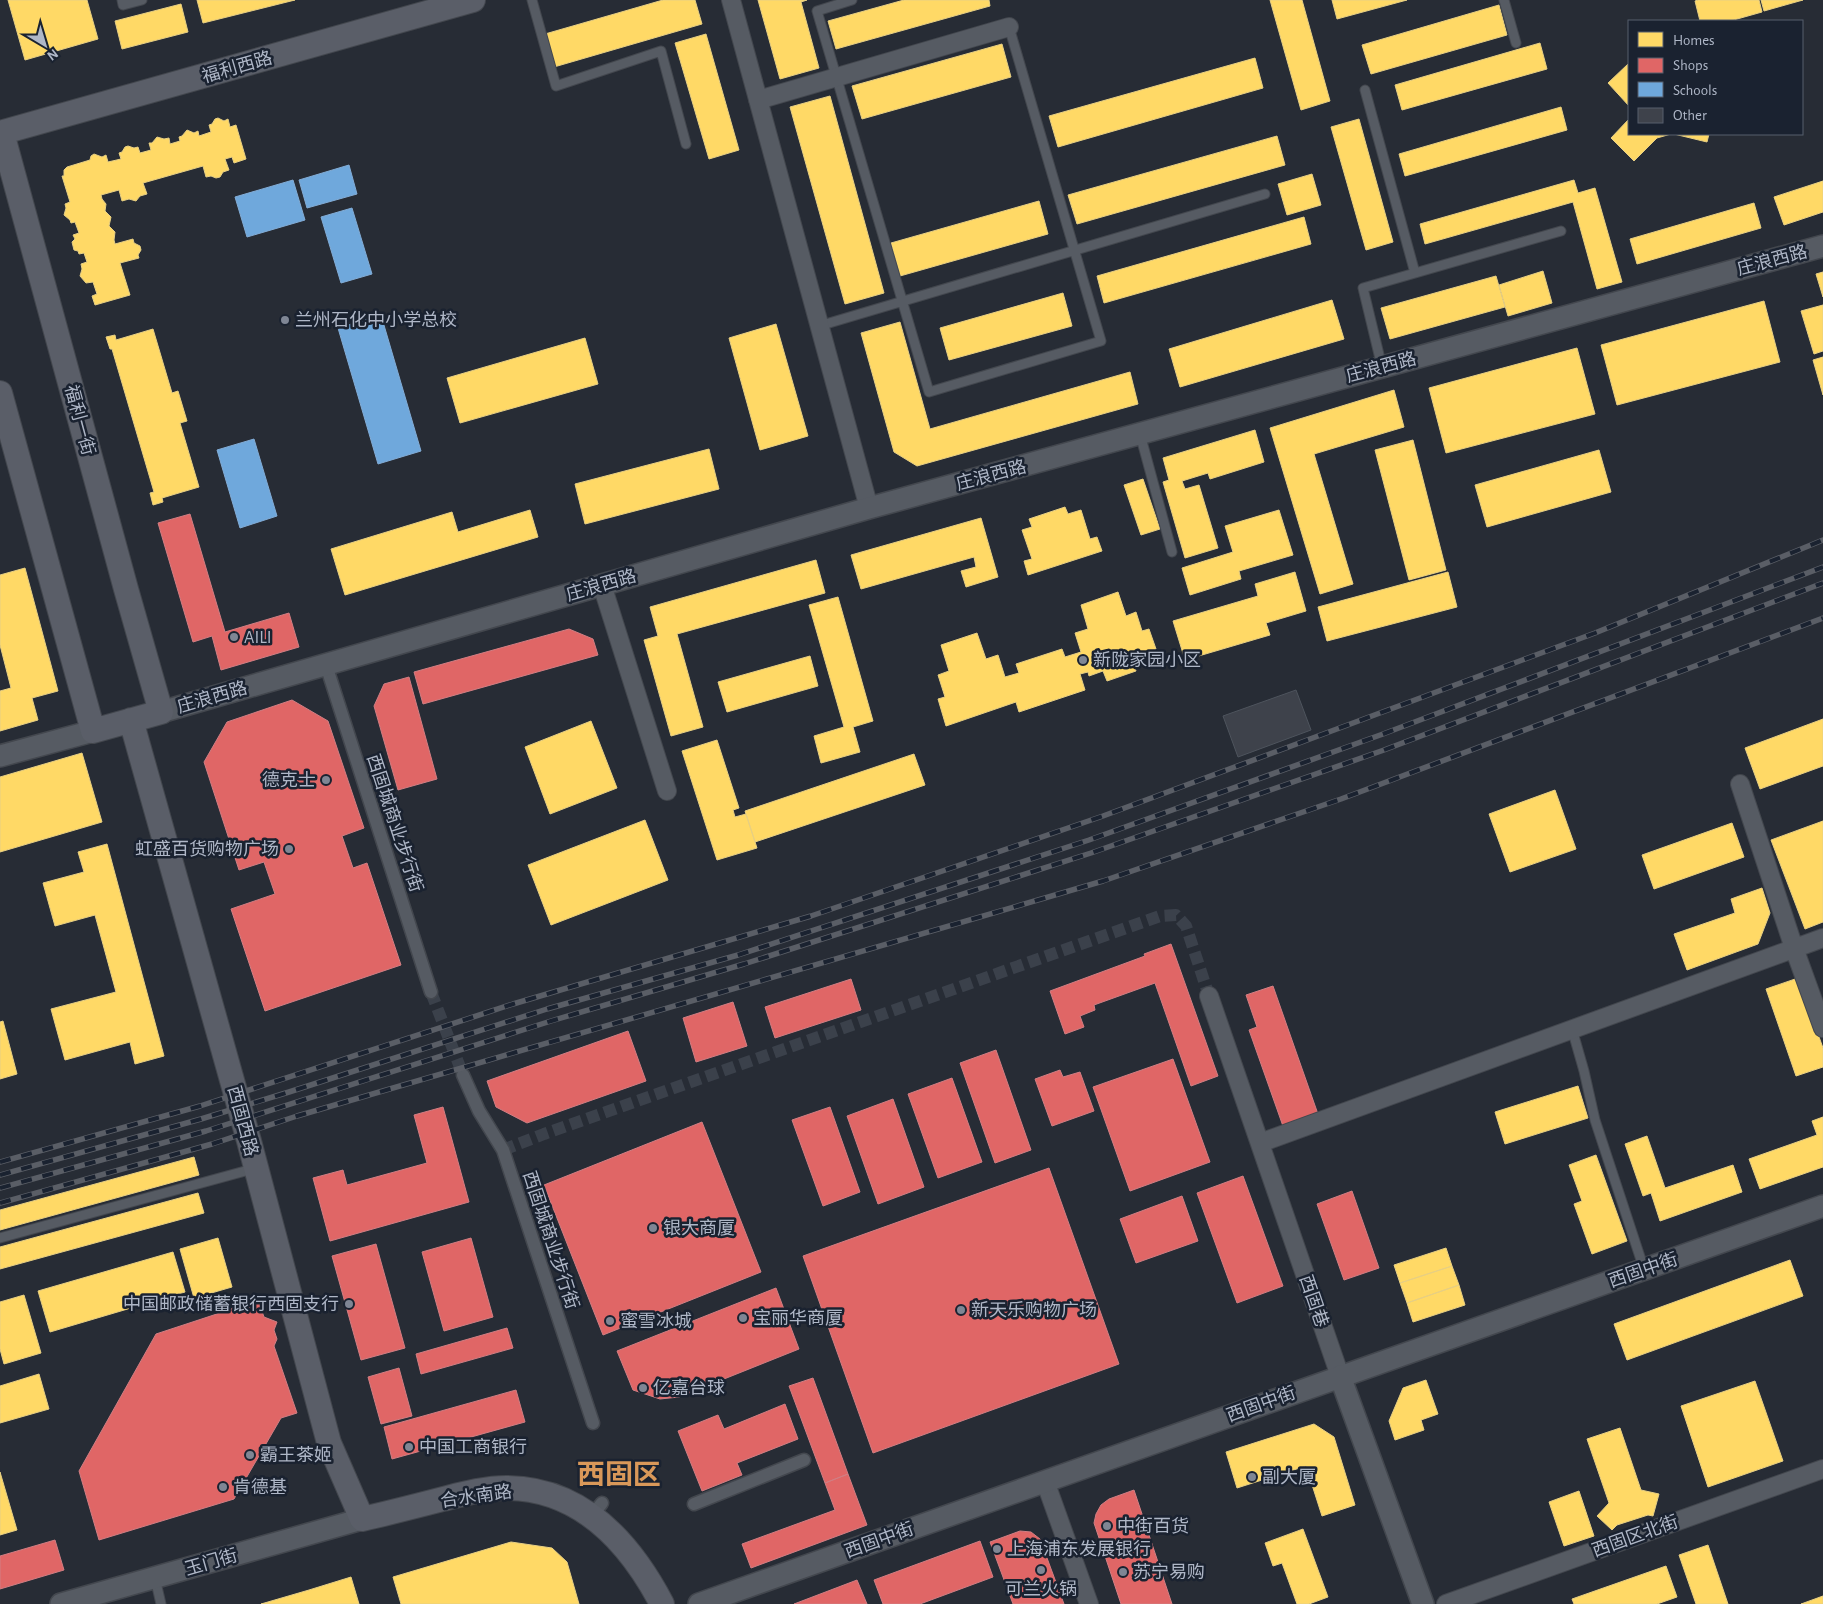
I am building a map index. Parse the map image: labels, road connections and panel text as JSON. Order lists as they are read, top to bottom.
{
  "streets": {
    "main road": [
      "福利西路",
      "福利一街",
      "西固西路",
      "合水南路"
    ],
    "street": [
      "庄浪西路",
      "西固城商业步行街",
      "西固中街",
      "西固巷",
      "西固区北街",
      "玉门街"
    ]
  },
  "crossings": [
    ["福利西路", "福利一街"],
    ["庄浪西路", "福利一街"],
    ["庄浪西路", "西固城商业步行街"],
    ["西固西路", "合水南路"],
    ["西固西路", "玉门街"],
    ["西固中街", "西固巷"],
    ["合水南路", "玉门街"]
  ],
  "districts": ["西固区"],
  "places": [
    "兰州石化中小学总校",
    "AILI",
    "新陇家园小区",
    "德克士",
    "虹盛百货购物广场",
    "银大商厦",
    "中国邮政储蓄银行西固支行",
    "新天乐购物广场",
    "宝丽华商厦",
    "蜜雪冰城",
    "亿嘉台球",
    "中国工商银行",
    "霸王茶姬",
    "副大厦",
    "肯德基",
    "中街百货",
    "上海浦东发展银行",
    "可兰火锅",
    "苏宁易购"
  ],
  "legend": [
    "Homes",
    "Shops",
    "Schools",
    "Other"
  ],
  "north": "bottom right"
}
